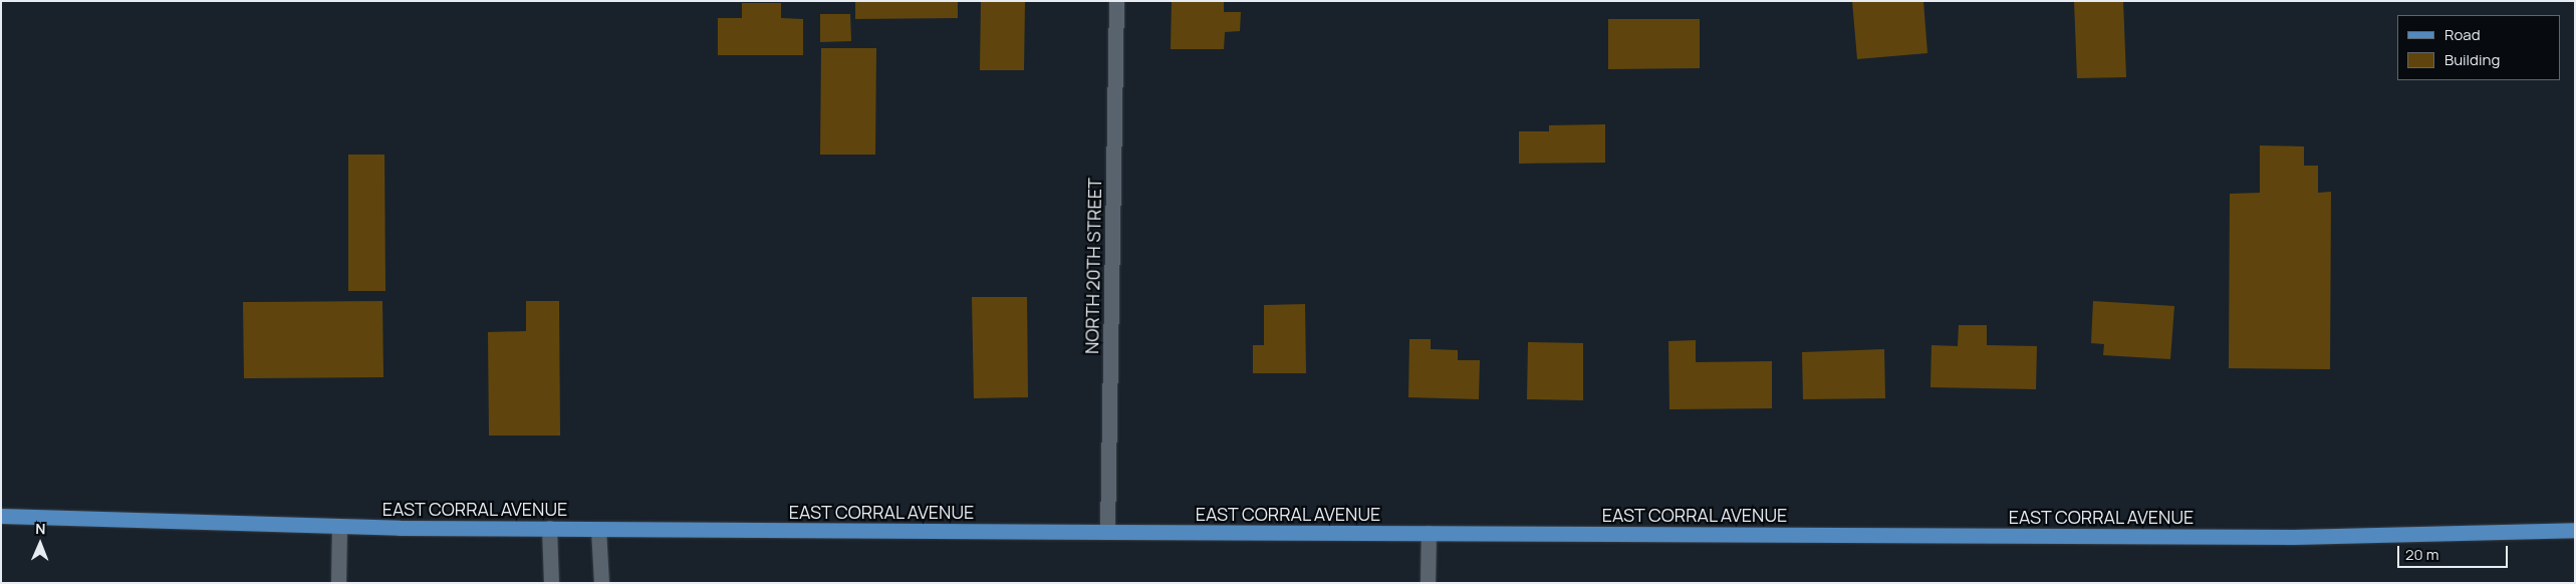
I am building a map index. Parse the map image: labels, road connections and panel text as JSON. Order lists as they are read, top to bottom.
{
  "streets": {
    "main road": ["EAST CORRAL AVENUE"],
    "street": ["NORTH 20TH STREET"]
  },
  "crossings": [
    ["NORTH 20TH STREET", "EAST CORRAL AVENUE"]
  ],
  "legend": ["Road", "Building"],
  "scale_bar": "20 m",
  "north": "top"
}
